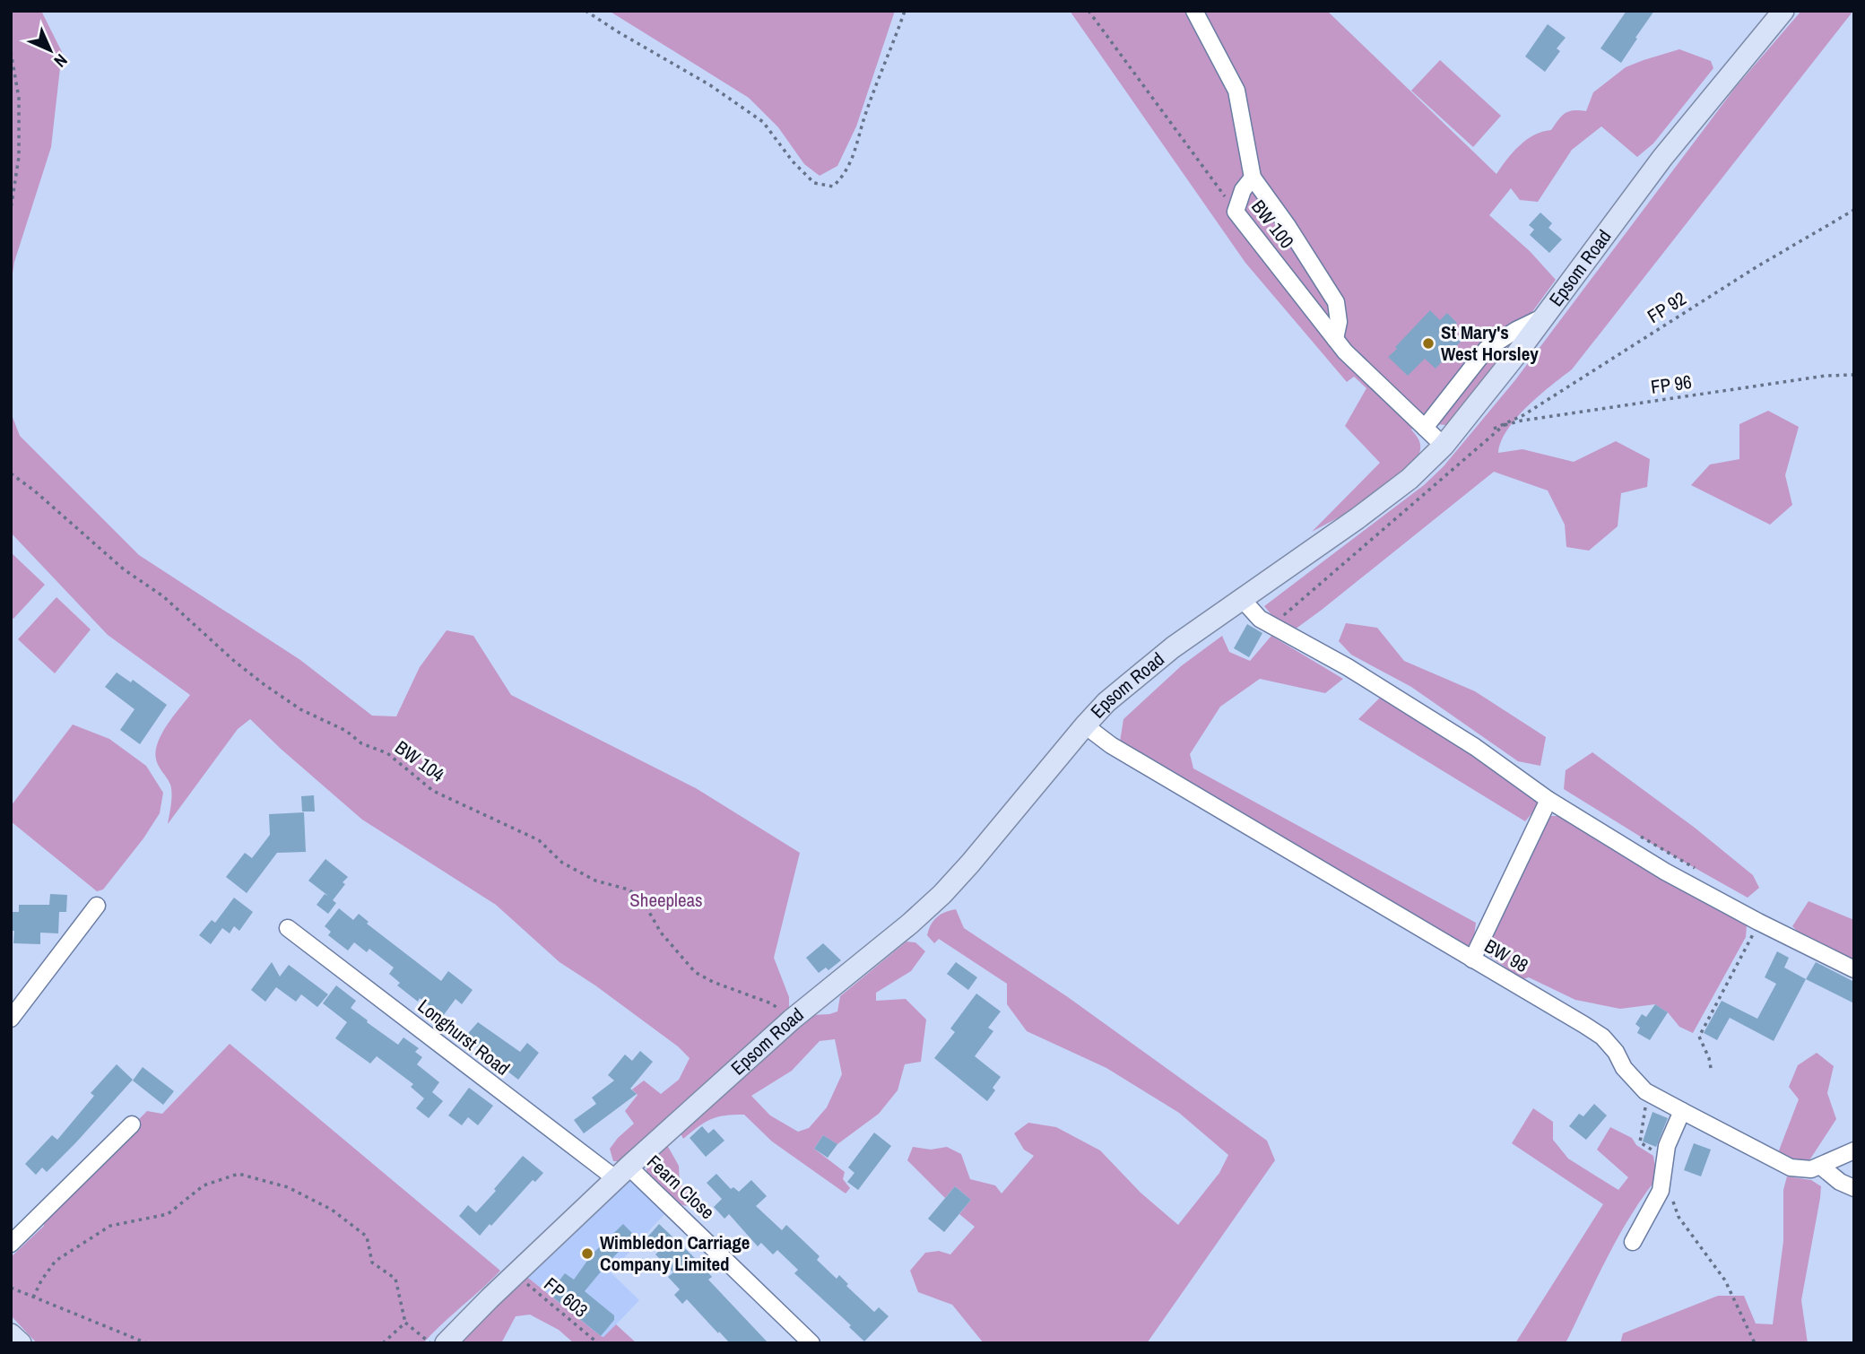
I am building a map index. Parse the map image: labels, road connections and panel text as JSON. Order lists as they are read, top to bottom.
{
  "streets": {
    "main road": ["Epsom Road"],
    "street": [
      "BW 100",
      "BW 98",
      "Longhurst Road",
      "Fearn Close"
    ],
    "path": [
      "FP 92",
      "FP 96",
      "BW 104",
      "FP 603"
    ]
  },
  "crossings": [
    ["BW 100", "Epsom Road"],
    ["Epsom Road", "BW 104"],
    ["Epsom Road", "BW 98"],
    ["Epsom Road", "Longhurst Road"],
    ["Epsom Road", "Fearn Close"],
    ["Epsom Road", "FP 603"],
    ["FP 92", "FP 96"],
    ["Longhurst Road", "Fearn Close"]
  ],
  "parks": ["Sheepleas"],
  "places": ["St Mary's West Horsley", "Wimbledon Carriage Company Limited"],
  "north": "bottom right"
}
